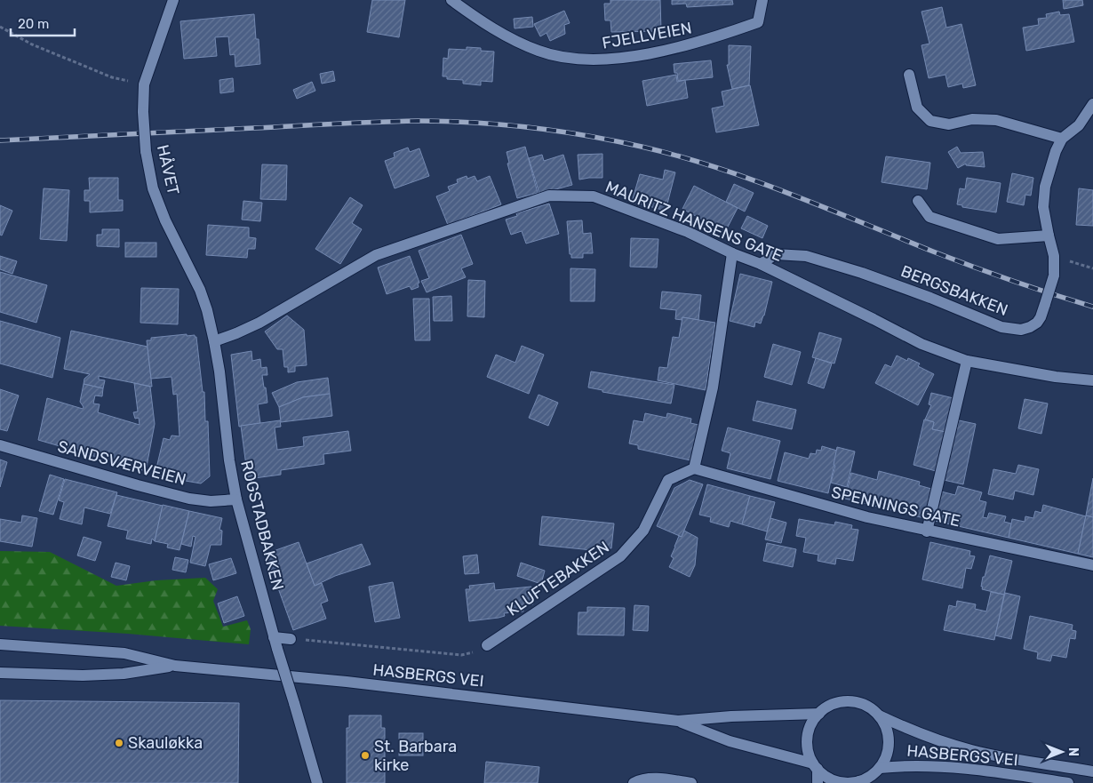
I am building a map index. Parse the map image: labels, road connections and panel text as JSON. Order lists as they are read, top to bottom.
{
  "streets": {
    "street": [
      "FJELLVEIEN",
      "HÅVET",
      "MAURITZ HANSENS GATE",
      "BERGSBAKKEN",
      "SANDSVÆRVEIEN",
      "SPENNINGS GATE",
      "ROGSTADBAKKEN",
      "KLUFTEBAKKEN",
      "HASBERGS VEI"
    ]
  },
  "crossings": [
    ["HÅVET", "MAURITZ HANSENS GATE"],
    ["HÅVET", "ROGSTADBAKKEN"],
    ["MAURITZ HANSENS GATE", "BERGSBAKKEN"],
    ["MAURITZ HANSENS GATE", "ROGSTADBAKKEN"],
    ["SANDSVÆRVEIEN", "ROGSTADBAKKEN"],
    ["SPENNINGS GATE", "KLUFTEBAKKEN"]
  ],
  "places": ["Skauløkka", "St. Barbara kirke"],
  "scale_bar": "20 m",
  "north": "right"
}
